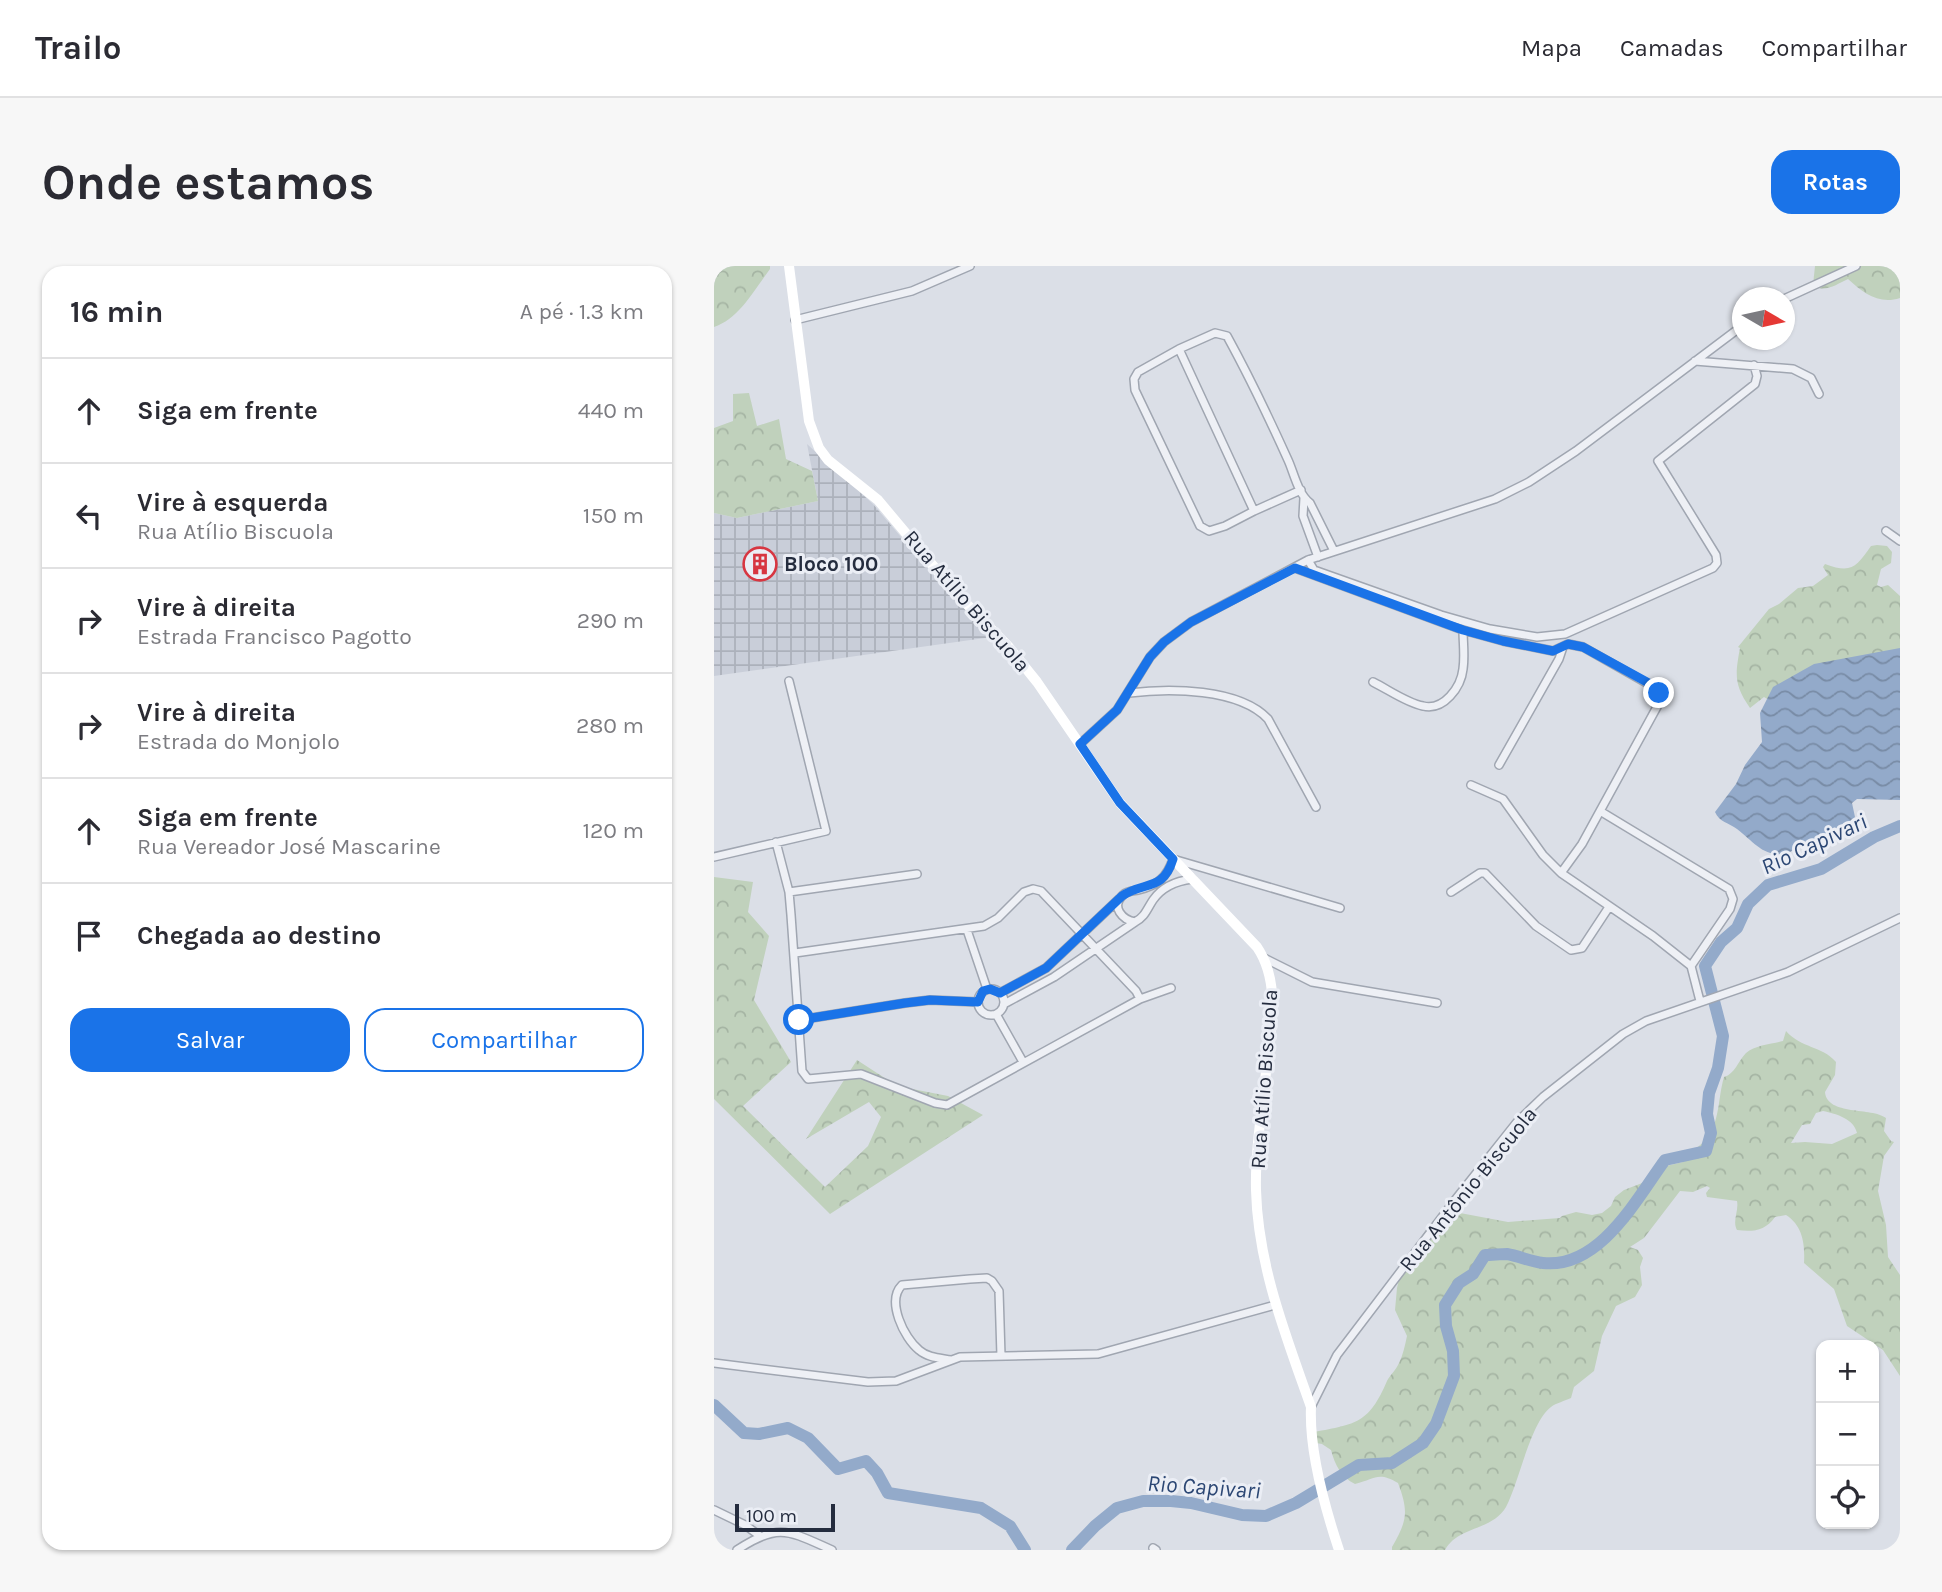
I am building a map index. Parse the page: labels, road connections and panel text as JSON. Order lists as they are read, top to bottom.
{
  "streets": {
    "street": ["Rua Atílio Biscuola", "Rua Antônio Biscuola"]
  },
  "crossings": [
    ["Rua Atílio Biscuola", "Rua Antônio Biscuola"]
  ],
  "water": ["Rio Capivari"],
  "places": {
    "building": ["Bloco 100"]
  },
  "scale_bar": "100 m",
  "north": "right",
  "page": {
    "header": "Trailo",
    "nav": ["Mapa", "Camadas", "Compartilhar"],
    "buttons": [
      "Rotas",
      ["Salvar", "Compartilhar"]
    ],
    "title": "Onde estamos",
    "heading": ["16 min", "A pé · 1.3 km"],
    "list": [
      ["Siga em frente", "440 m"],
      ["Vire à esquerda", "Rua Atílio Biscuola", "150 m"],
      ["Vire à direita", "Estrada Francisco Pagotto", "290 m"],
      ["Vire à direita", "Estrada do Monjolo", "280 m"],
      ["Siga em frente", "Rua Vereador José Mascarine", "120 m"],
      "Chegada ao destino"
    ],
    "map_buttons": ["+", "−"],
    "scale": "100 m"
  }
}
